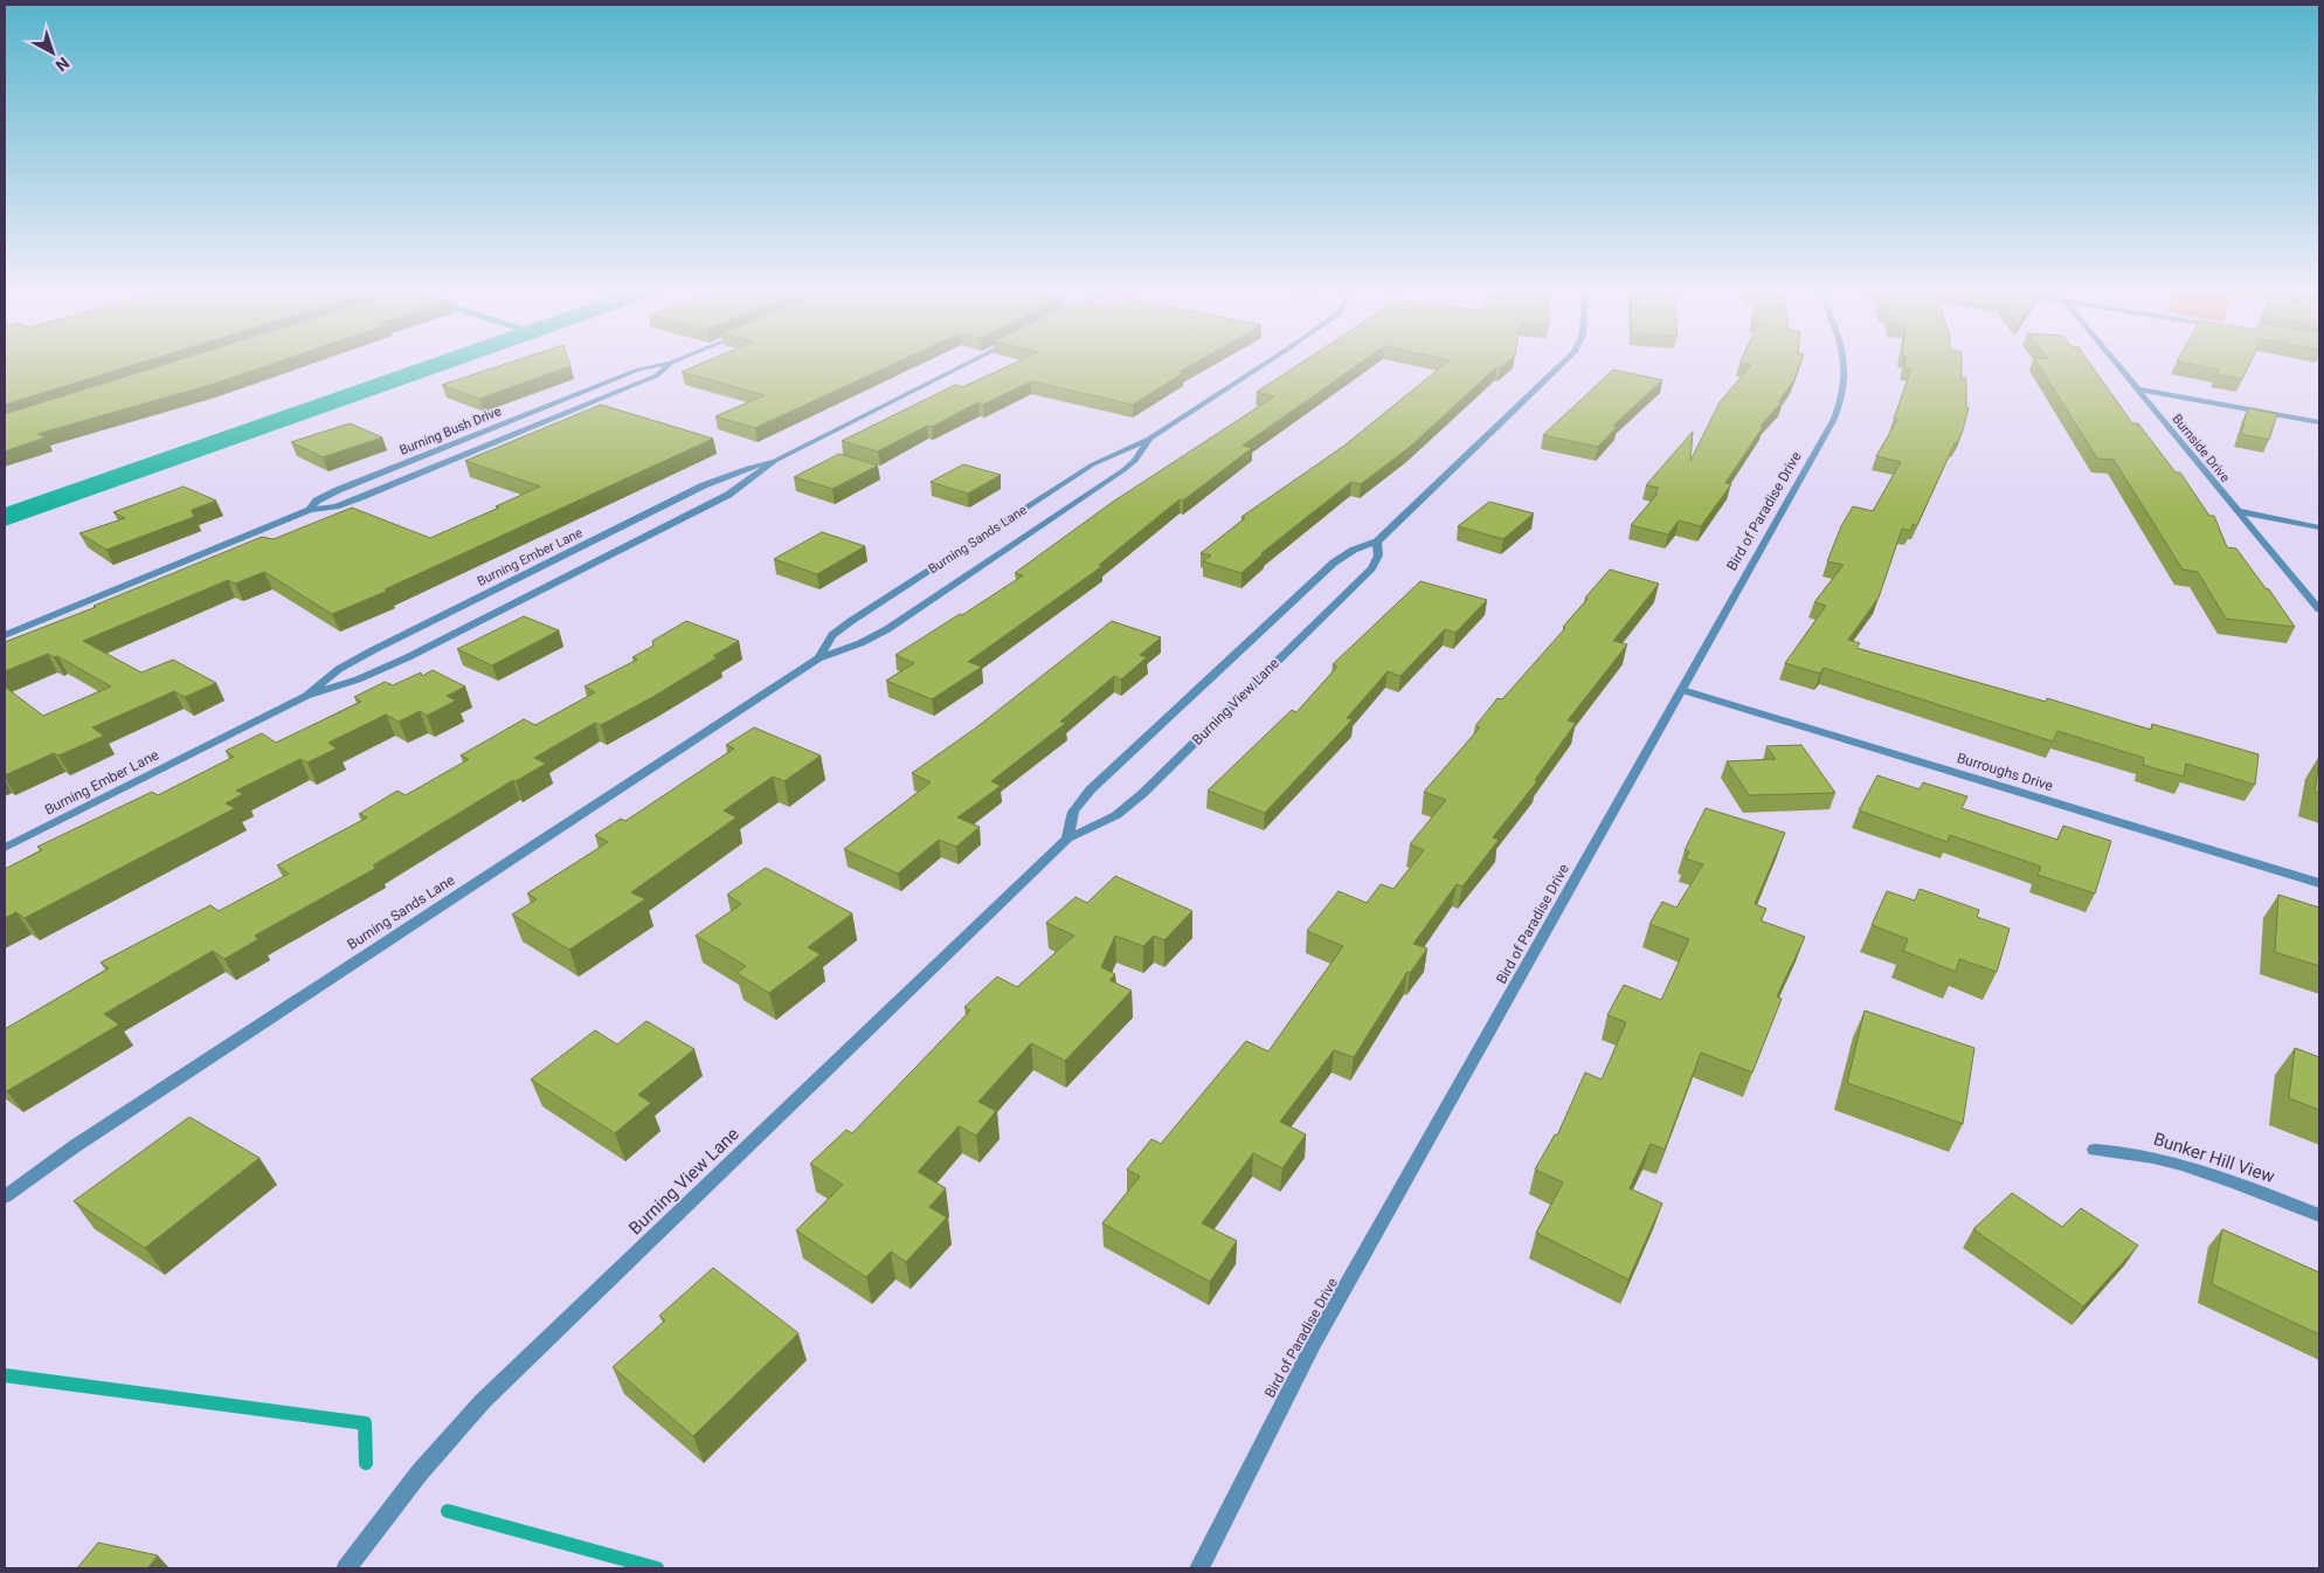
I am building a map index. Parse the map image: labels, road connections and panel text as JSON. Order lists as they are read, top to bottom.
{
  "streets": {
    "street": [
      "Burning Bush Drive",
      "Burnside Drive",
      "Bird of Paradise Drive",
      "Burning Sands Lane",
      "Burning Ember Lane",
      "Burning View Lane",
      "Burroughs Drive",
      "Bunker Hill View"
    ]
  },
  "crossings": [
    ["Bird of Paradise Drive", "Burroughs Drive"]
  ],
  "north": "bottom right"
}
